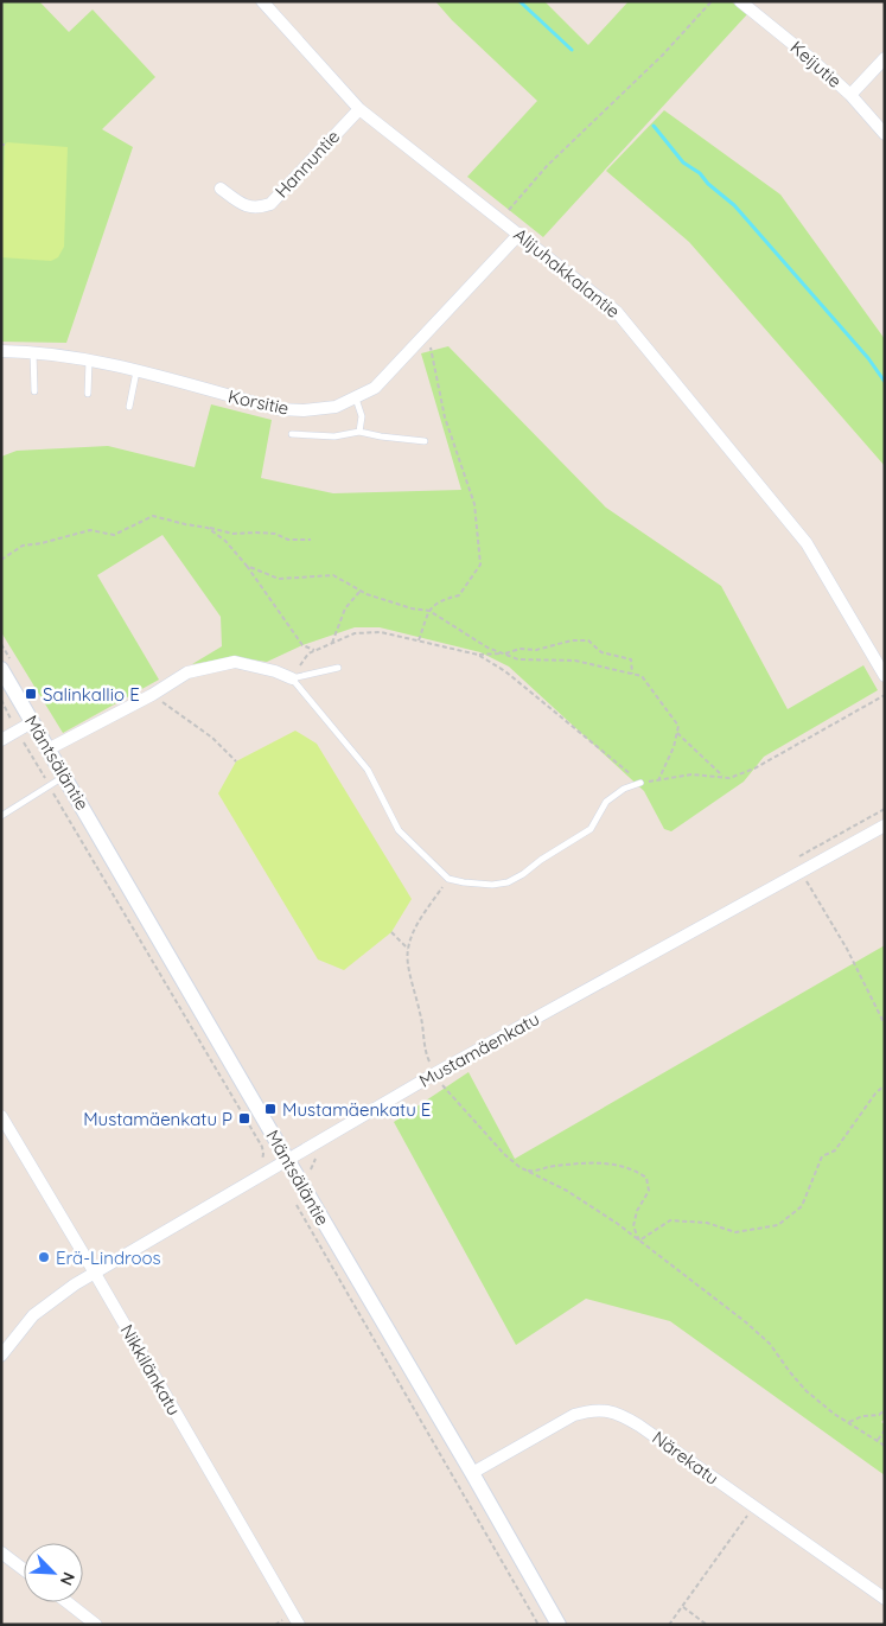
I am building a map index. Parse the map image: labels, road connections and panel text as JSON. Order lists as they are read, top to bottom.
{
  "streets": {
    "street": [
      "Keijutie",
      "Hannuntie",
      "Alijuhakkalantie",
      "Korsitie",
      "Mäntsäläntie",
      "Mustamäenkatu",
      "Nikkilänkatu",
      "Närekatu"
    ]
  },
  "crossings": [
    ["Hannuntie", "Alijuhakkalantie"],
    ["Alijuhakkalantie", "Korsitie"],
    ["Mäntsäläntie", "Mustamäenkatu"],
    ["Mäntsäläntie", "Närekatu"],
    ["Mustamäenkatu", "Nikkilänkatu"]
  ],
  "places": {
    "transit": ["Salinkallio E", "Mustamäenkatu E", "Mustamäenkatu P"],
    "other": ["Erä-Lindroos"]
  },
  "north": "bottom right"
}
